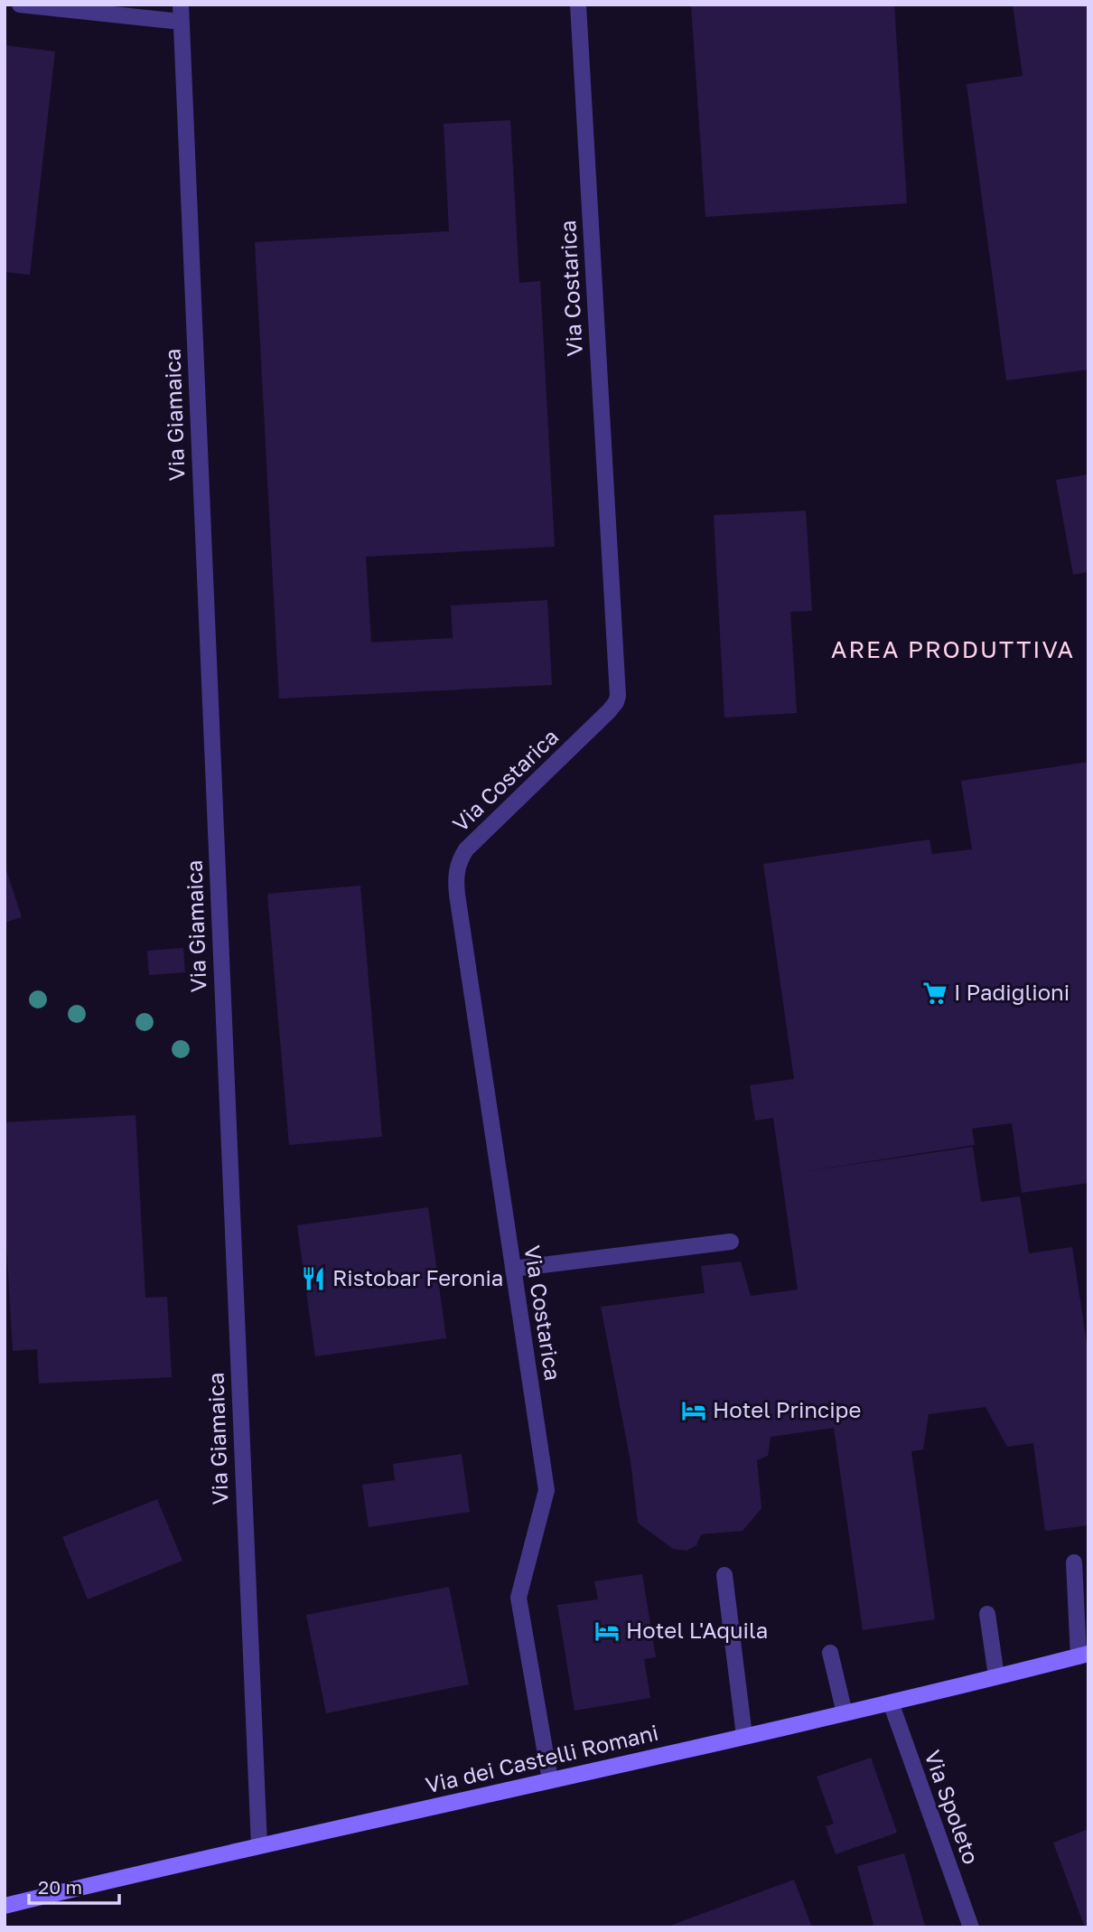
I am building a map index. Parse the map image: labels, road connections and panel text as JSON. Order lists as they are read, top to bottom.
{
  "streets": {
    "main road": ["Via dei Castelli Romani"],
    "street": ["Via Costarica", "Via Giamaica", "Via Spoleto"]
  },
  "crossings": [
    ["Via Costarica", "Via dei Castelli Romani"],
    ["Via Giamaica", "Via dei Castelli Romani"],
    ["Via dei Castelli Romani", "Via Spoleto"]
  ],
  "districts": ["AREA PRODUTTIVA"],
  "places": {
    "supermarket": ["I Padiglioni"],
    "restaurant": ["Ristobar Feronia"],
    "hotel": ["Hotel Principe", "Hotel L'Aquila"]
  },
  "scale_bar": "20 m"
}
